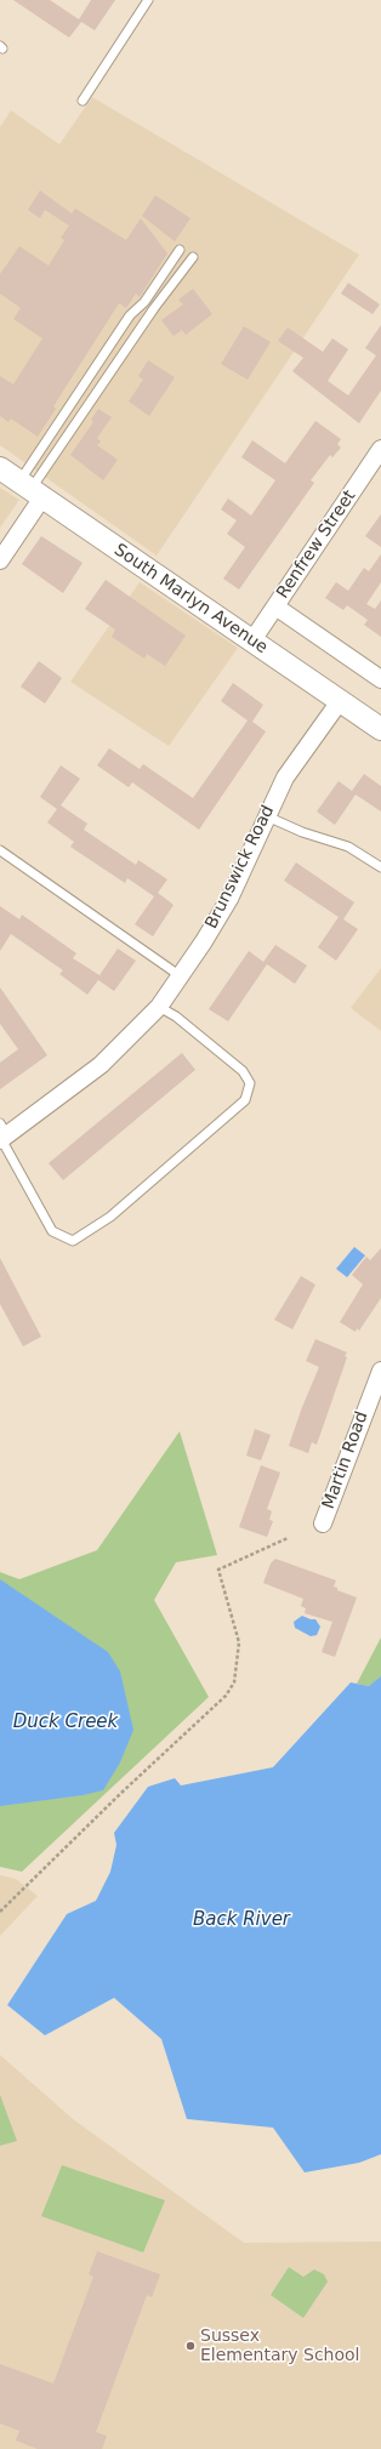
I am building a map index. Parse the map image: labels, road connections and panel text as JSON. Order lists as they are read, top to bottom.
{
  "streets": {
    "street": [
      "Renfrew Street",
      "South Marlyn Avenue",
      "Brunswick Road",
      "Martin Road"
    ]
  },
  "crossings": [
    ["Renfrew Street", "South Marlyn Avenue"],
    ["South Marlyn Avenue", "Brunswick Road"]
  ],
  "water": ["Duck Creek", "Back River"],
  "places": ["Sussex Elementary School"]
}
